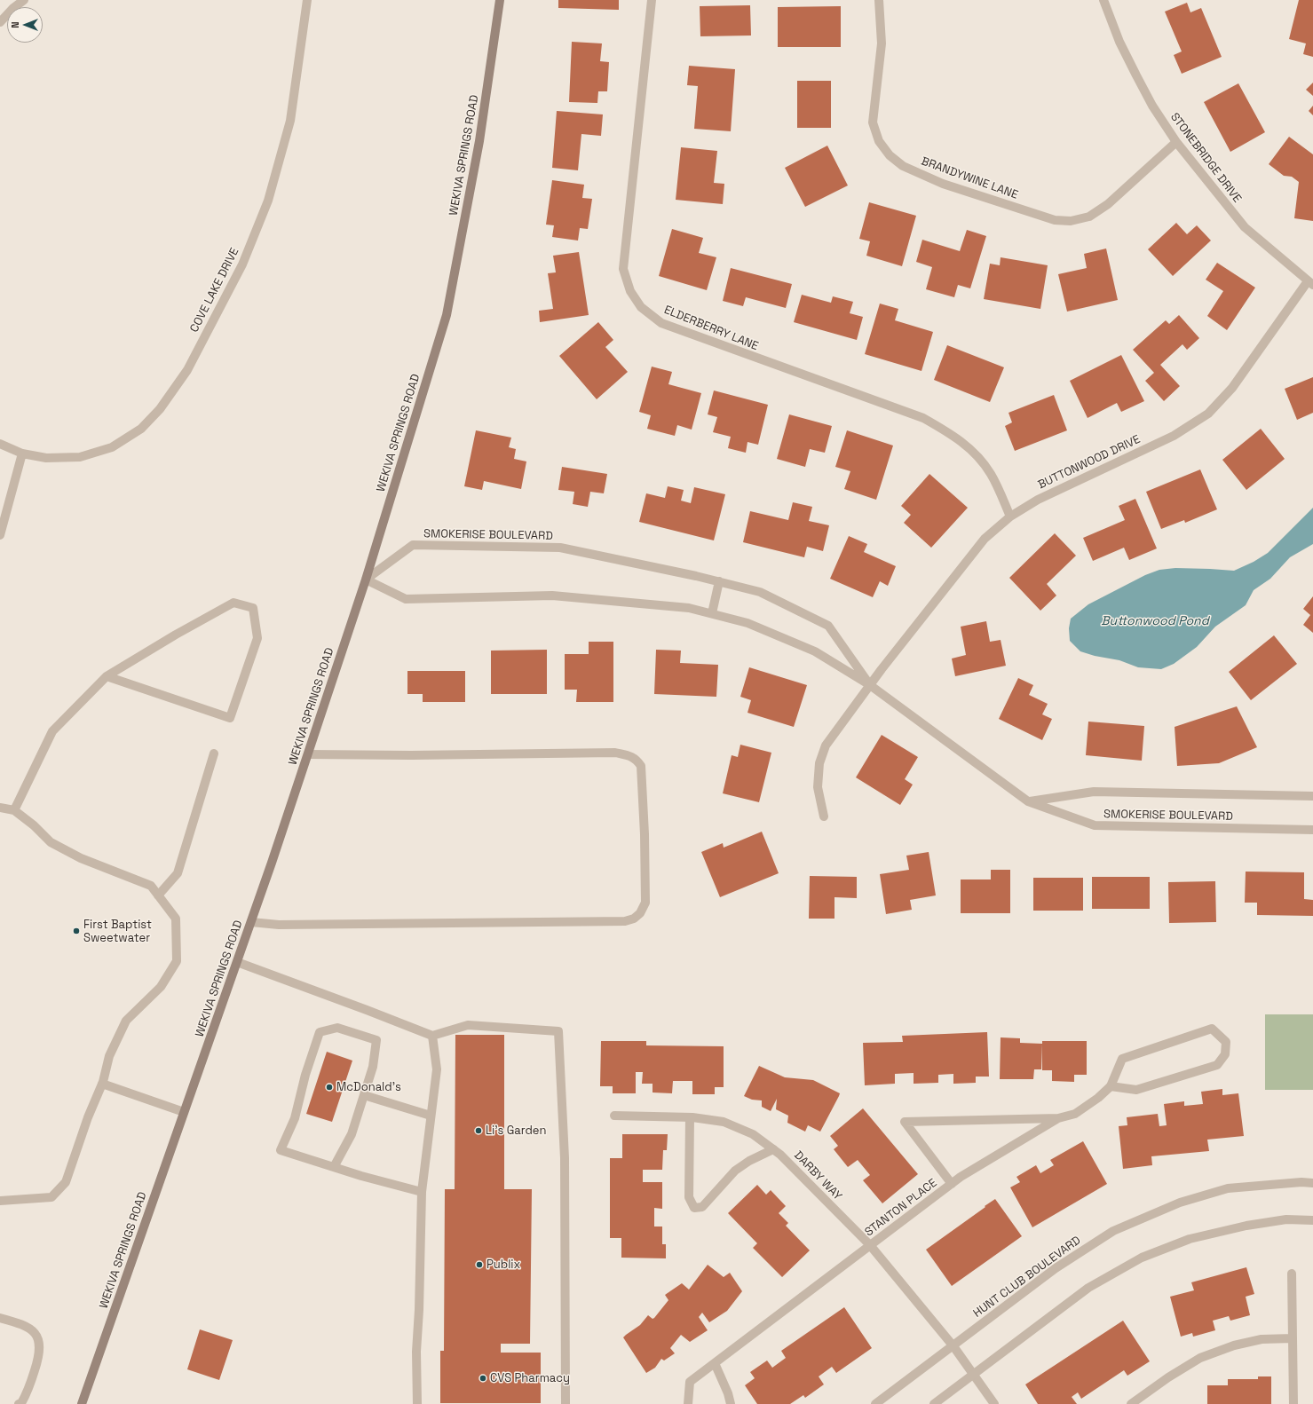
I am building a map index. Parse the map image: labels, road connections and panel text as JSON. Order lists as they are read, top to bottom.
{
  "streets": {
    "main road": ["WEKIVA SPRINGS ROAD"],
    "street": [
      "STONEBRIDGE DRIVE",
      "BRANDYWINE LANE",
      "COVE LAKE DRIVE",
      "ELDERBERRY LANE",
      "BUTTONWOOD DRIVE",
      "SMOKERISE BOULEVARD",
      "DARBY WAY",
      "STANTON PLACE",
      "HUNT CLUB BOULEVARD"
    ]
  },
  "crossings": [
    ["WEKIVA SPRINGS ROAD", "SMOKERISE BOULEVARD"],
    ["STONEBRIDGE DRIVE", "BRANDYWINE LANE"],
    ["STONEBRIDGE DRIVE", "BUTTONWOOD DRIVE"],
    ["ELDERBERRY LANE", "BUTTONWOOD DRIVE"],
    ["BUTTONWOOD DRIVE", "SMOKERISE BOULEVARD"],
    ["DARBY WAY", "STANTON PLACE"],
    ["DARBY WAY", "HUNT CLUB BOULEVARD"]
  ],
  "water": ["Buttonwood Pond"],
  "places": [
    "First Baptist Sweetwater",
    "McDonald's",
    "Li's Garden",
    "Publix",
    "CVS Pharmacy"
  ],
  "north": "left"
}
